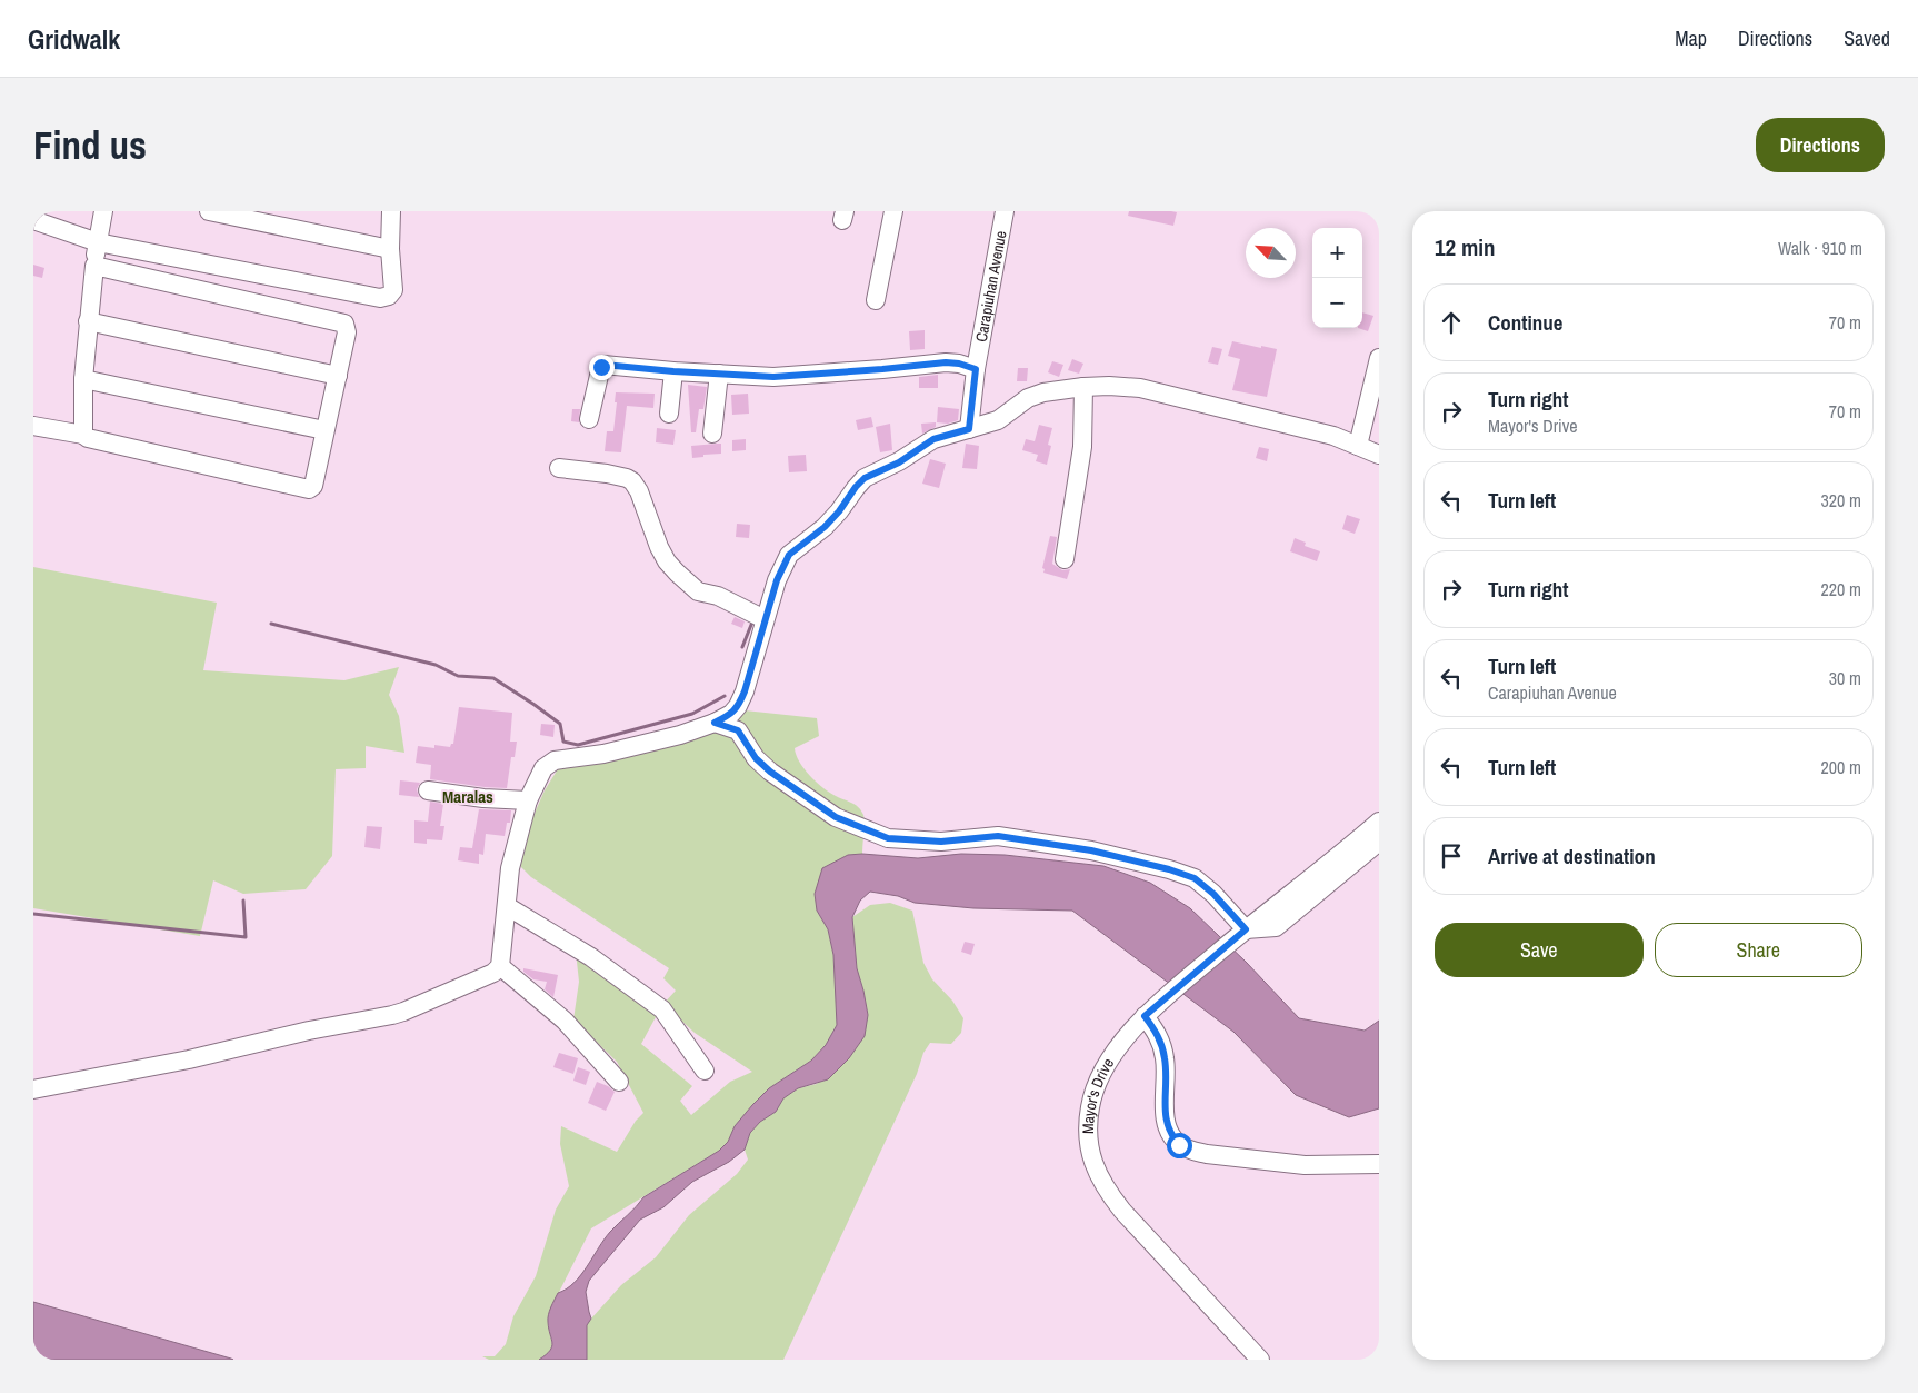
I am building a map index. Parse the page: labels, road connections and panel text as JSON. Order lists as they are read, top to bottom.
{
  "streets": {
    "street": ["Carapiuhan Avenue", "Mayor's Drive"]
  },
  "districts": ["Maralas"],
  "north": "top left",
  "page": {
    "header": "Gridwalk",
    "nav": ["Map", "Directions", "Saved"],
    "buttons": [
      "Directions",
      ["Save", "Share"]
    ],
    "title": "Find us",
    "heading": ["12 min", "Walk · 910 m"],
    "map_buttons": ["+", "−"],
    "list": [
      ["Continue", "70 m"],
      ["Turn right", "Mayor's Drive", "70 m"],
      ["Turn left", "320 m"],
      ["Turn right", "220 m"],
      ["Turn left", "Carapiuhan Avenue", "30 m"],
      ["Turn left", "200 m"],
      "Arrive at destination"
    ]
  }
}
